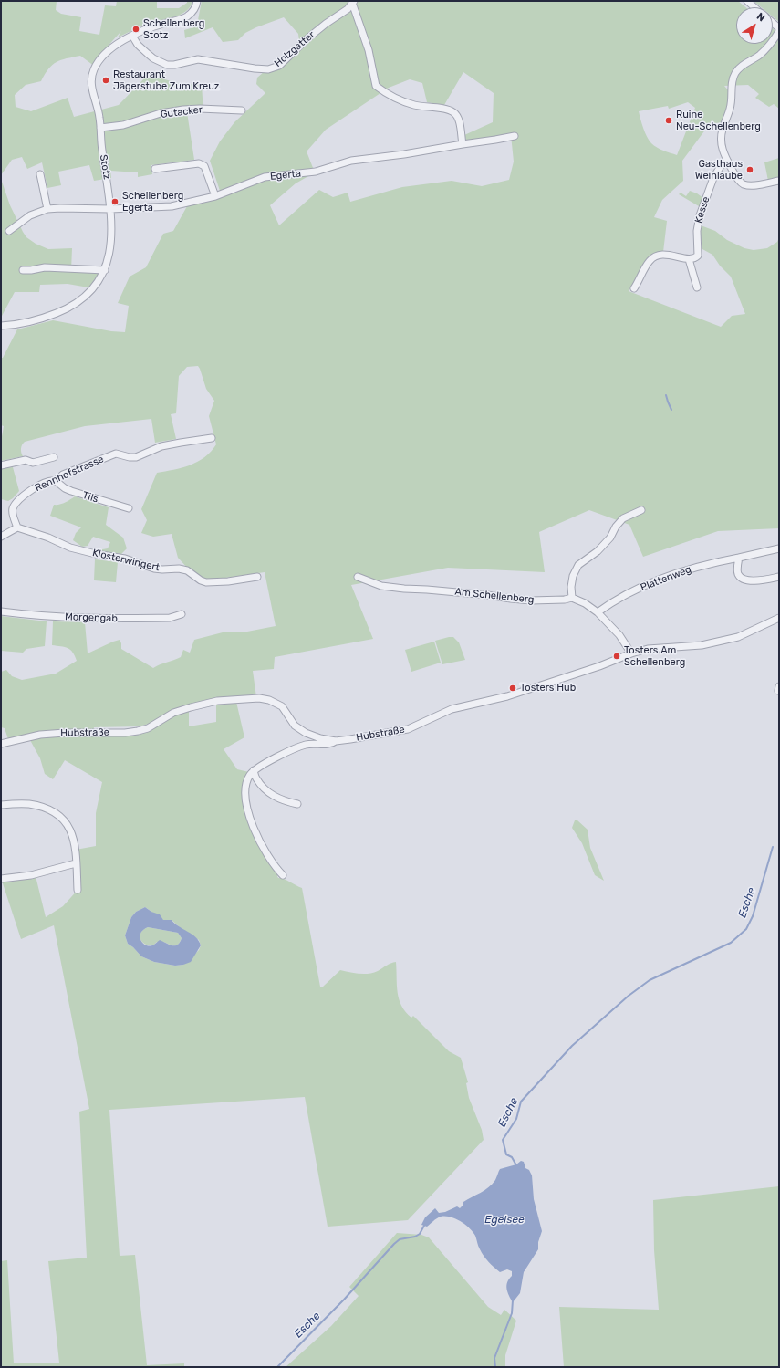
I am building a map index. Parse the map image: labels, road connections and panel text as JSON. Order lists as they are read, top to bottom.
{
  "streets": {
    "street": [
      "Holzgatter",
      "Gutacker",
      "Stotz",
      "Egerta",
      "Kesse",
      "Rennhofstrasse",
      "Tils",
      "Klosterwingert",
      "Plattenweg",
      "Am Schellenberg",
      "Morgengab",
      "Hubstraße"
    ]
  },
  "crossings": [
    ["Holzgatter", "Stotz"],
    ["Gutacker", "Stotz"],
    ["Stotz", "Egerta"],
    ["Rennhofstrasse", "Tils"],
    ["Rennhofstrasse", "Klosterwingert"]
  ],
  "water": ["Esche", "Egelsee"],
  "places": [
    "Schellenberg Stotz",
    "Restaurant Jägerstube Zum Kreuz",
    "Ruine Neu-Schellenberg",
    "Gasthaus Weinlaube",
    "Schellenberg Egerta",
    "Tosters Am Schellenberg",
    "Tosters Hub"
  ],
  "north": "top right"
}
